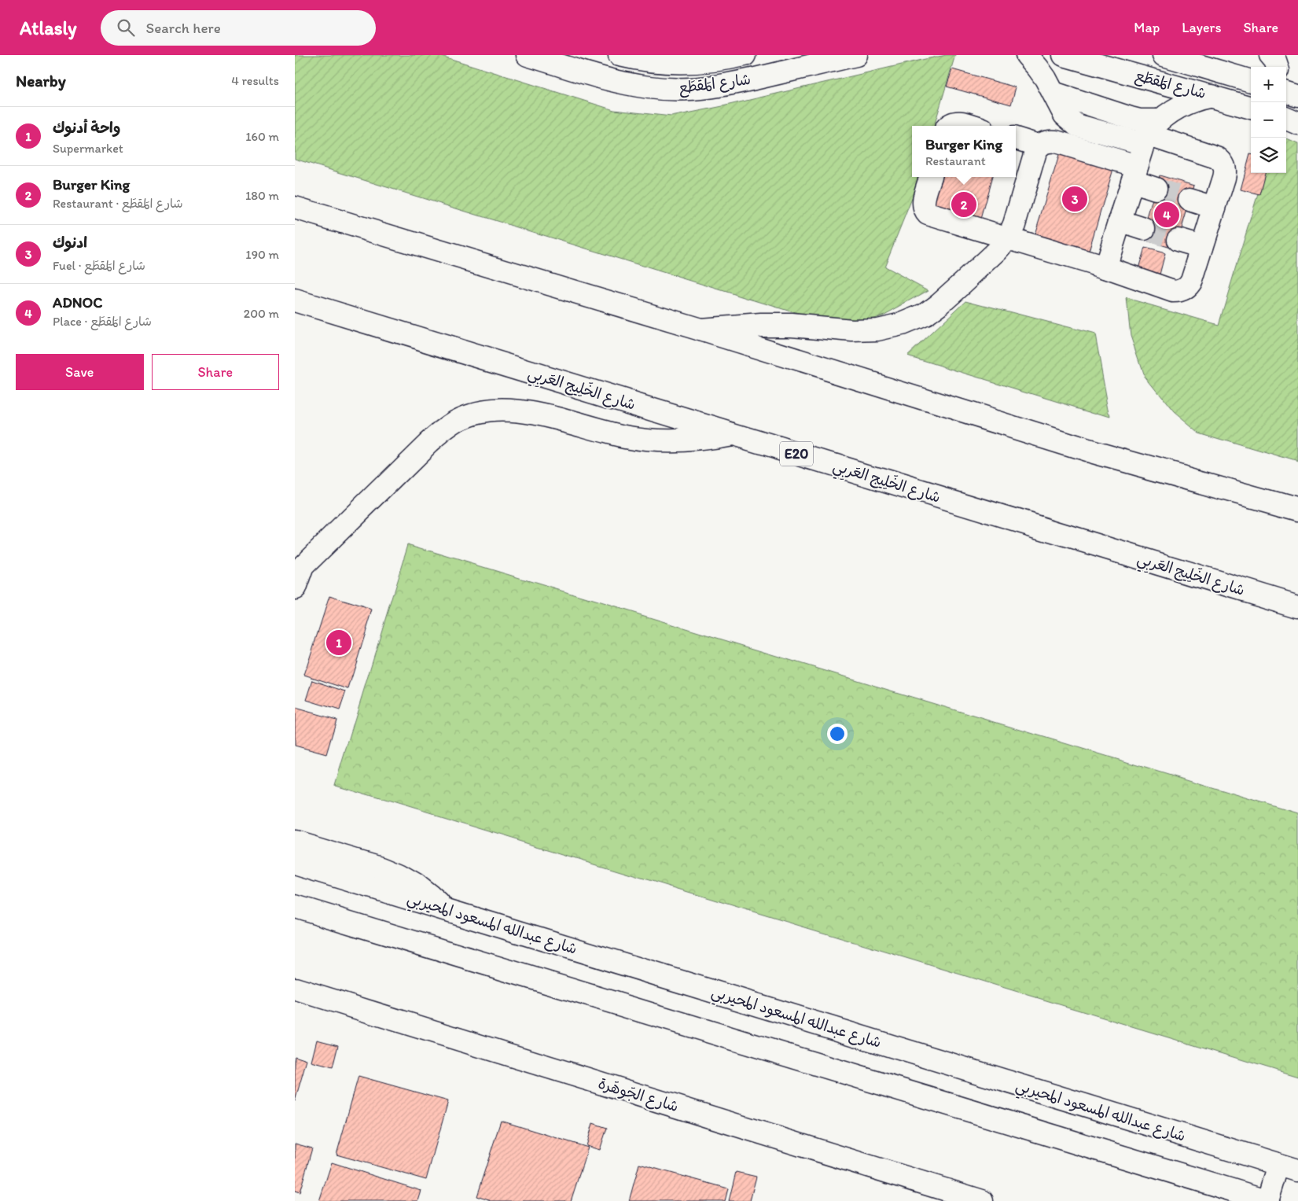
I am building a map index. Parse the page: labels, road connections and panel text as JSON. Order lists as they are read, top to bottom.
{
  "streets": {
    "main road": [
      "شارع المَقطَع",
      "شارع الخَلِيج العَربِي",
      "E20",
      "شارع عبدالله المسعود المحيربي",
      "شارع الجَوهَرة"
    ]
  },
  "page": {
    "header": "Atlasly",
    "search": "Search here",
    "nav": ["Map", "Layers", "Share"],
    "heading": ["Nearby", "4 results"],
    "map_buttons": ["+", "−"],
    "list": [
      {
        "mark": "1",
        "name": "واحة أدنوك",
        "note": "Supermarket",
        "value": "160 m"
      },
      {
        "mark": "2",
        "name": "Burger King",
        "note": "Restaurant · شارع المَقطَع",
        "value": "180 m"
      },
      {
        "mark": "3",
        "name": "ادنوك",
        "note": "Fuel · شارع المَقطَع",
        "value": "190 m"
      },
      {
        "mark": "4",
        "name": "ADNOC",
        "note": "Place · شارع المَقطَع",
        "value": "200 m"
      }
    ],
    "popup": ["Burger King", "Restaurant"],
    "pins": [
      "3",
      "2",
      "4",
      "1"
    ],
    "buttons": ["Save", "Share"]
  }
}
